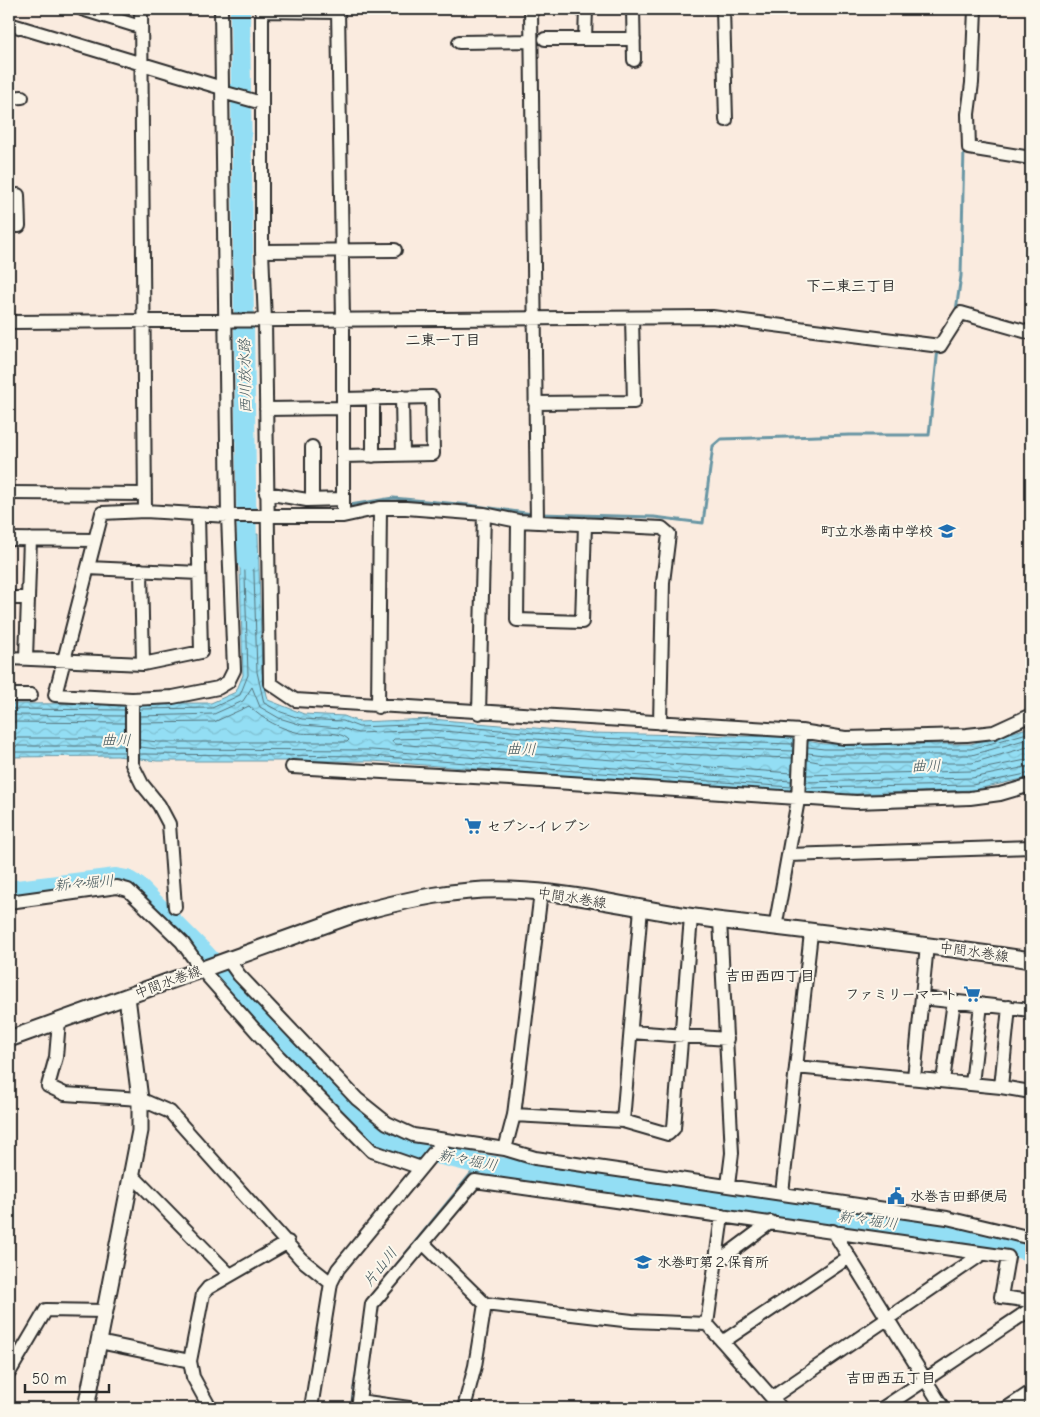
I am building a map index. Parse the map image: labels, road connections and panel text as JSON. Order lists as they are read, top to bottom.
{
  "streets": {
    "main road": ["中間水巻線"]
  },
  "districts": [
    "下二東三丁目",
    "二東一丁目",
    "吉田西四丁目",
    "吉田西五丁目"
  ],
  "water": [
    "西川放水路",
    "曲川",
    "新々堀川",
    "片山川"
  ],
  "places": {
    "school or university": ["町立水巻南中学校", "水巻町第２保育所"],
    "supermarket": ["セブン-イレブン", "ファミリーマート"],
    "public building": ["水巻吉田郵便局"]
  },
  "scale_bar": "50 m"
}
